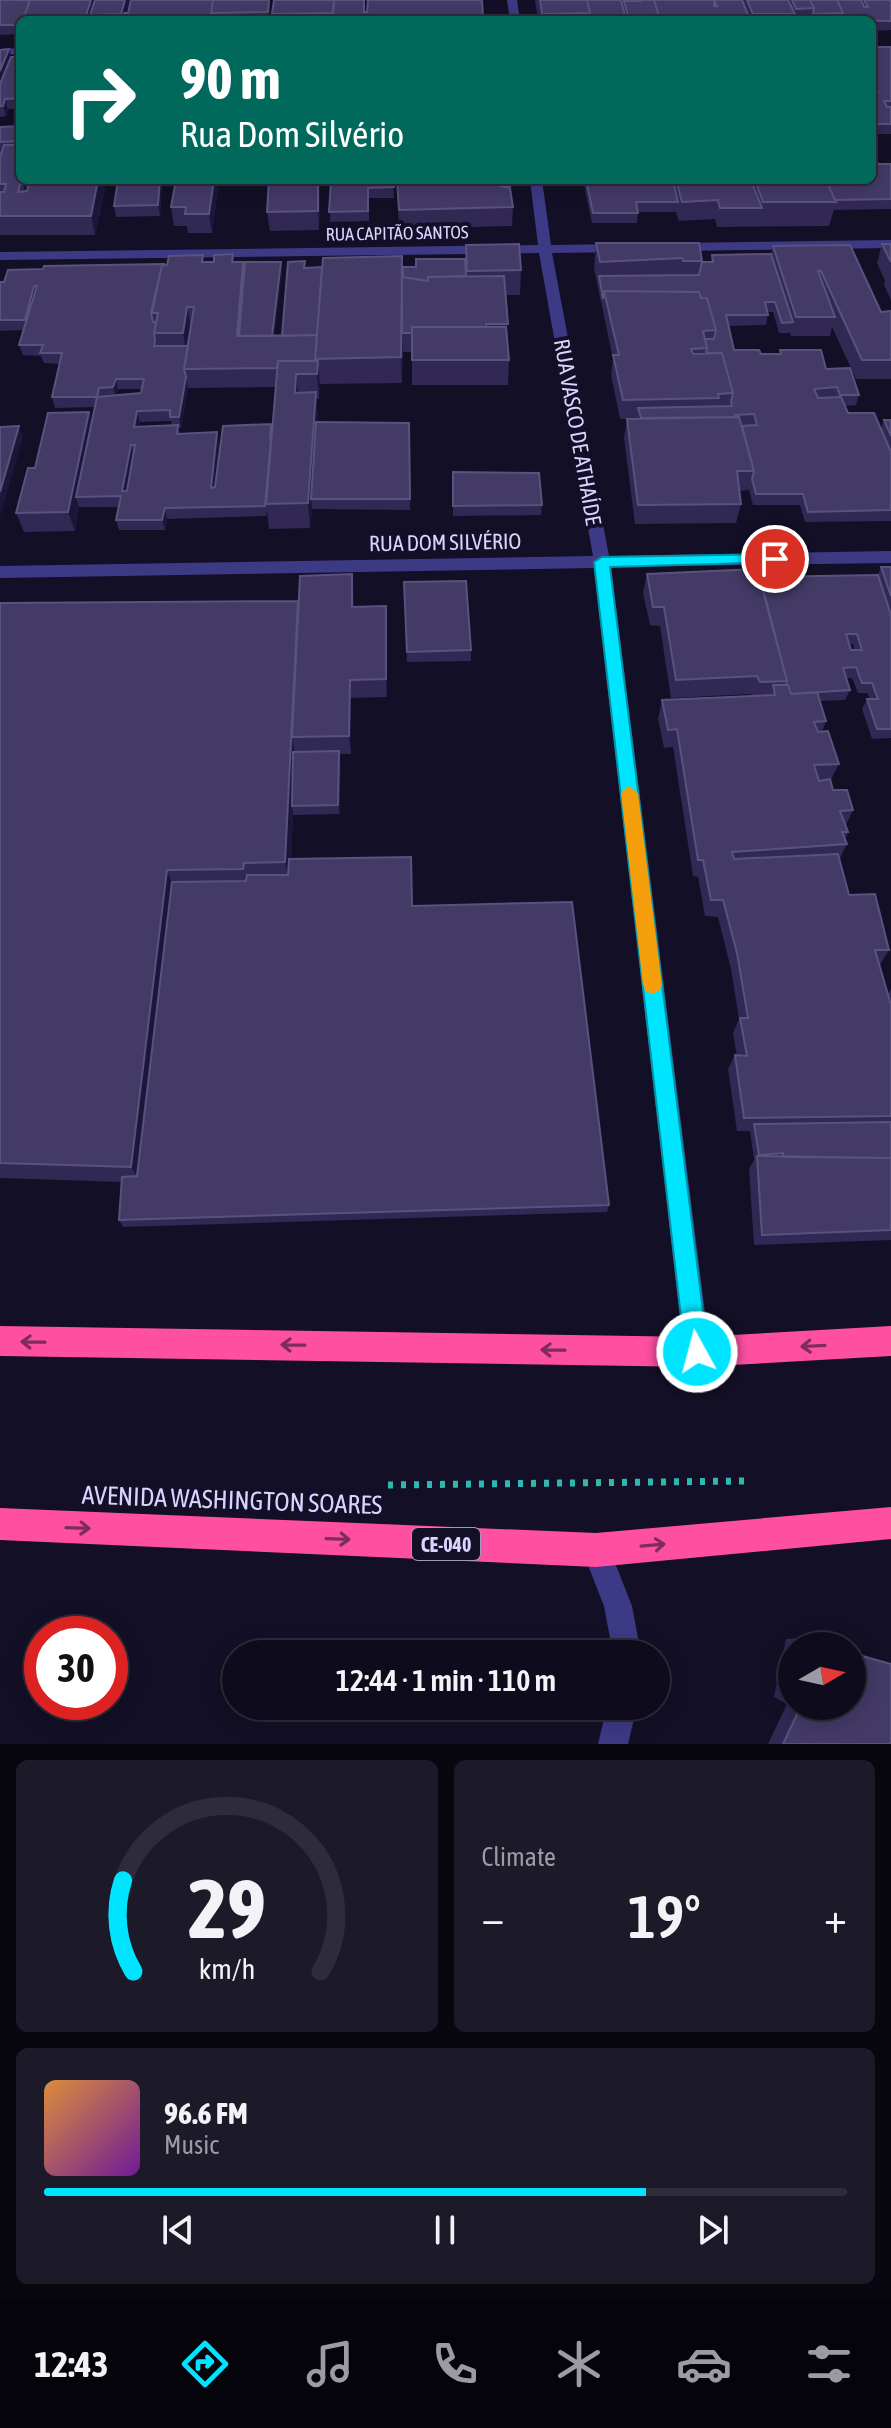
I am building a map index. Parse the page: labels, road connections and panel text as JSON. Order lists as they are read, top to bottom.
{
  "streets": {
    "highway": ["AVENIDA WASHINGTON SOARES", "CE-040"],
    "street": ["RUA CAPITÃO SANTOS", "RUA VASCO DE ATHAÍDE", "RUA DOM SILVÉRIO"]
  },
  "crossings": [
    ["RUA CAPITÃO SANTOS", "RUA VASCO DE ATHAÍDE"],
    ["RUA VASCO DE ATHAÍDE", "RUA DOM SILVÉRIO"]
  ],
  "north": "right",
  "page": {
    "turn": ["90 m", "Rua Dom Silvério"],
    "limit": "30",
    "trip": "12:44 · 1 min · 110 m",
    "tile": "Climate",
    "heat": ["−", "19°", "+"],
    "song": ["96.6 FM", "Music"],
    "tabs": "12:43",
    "gauge": ["29", "km/h"]
  }
}
